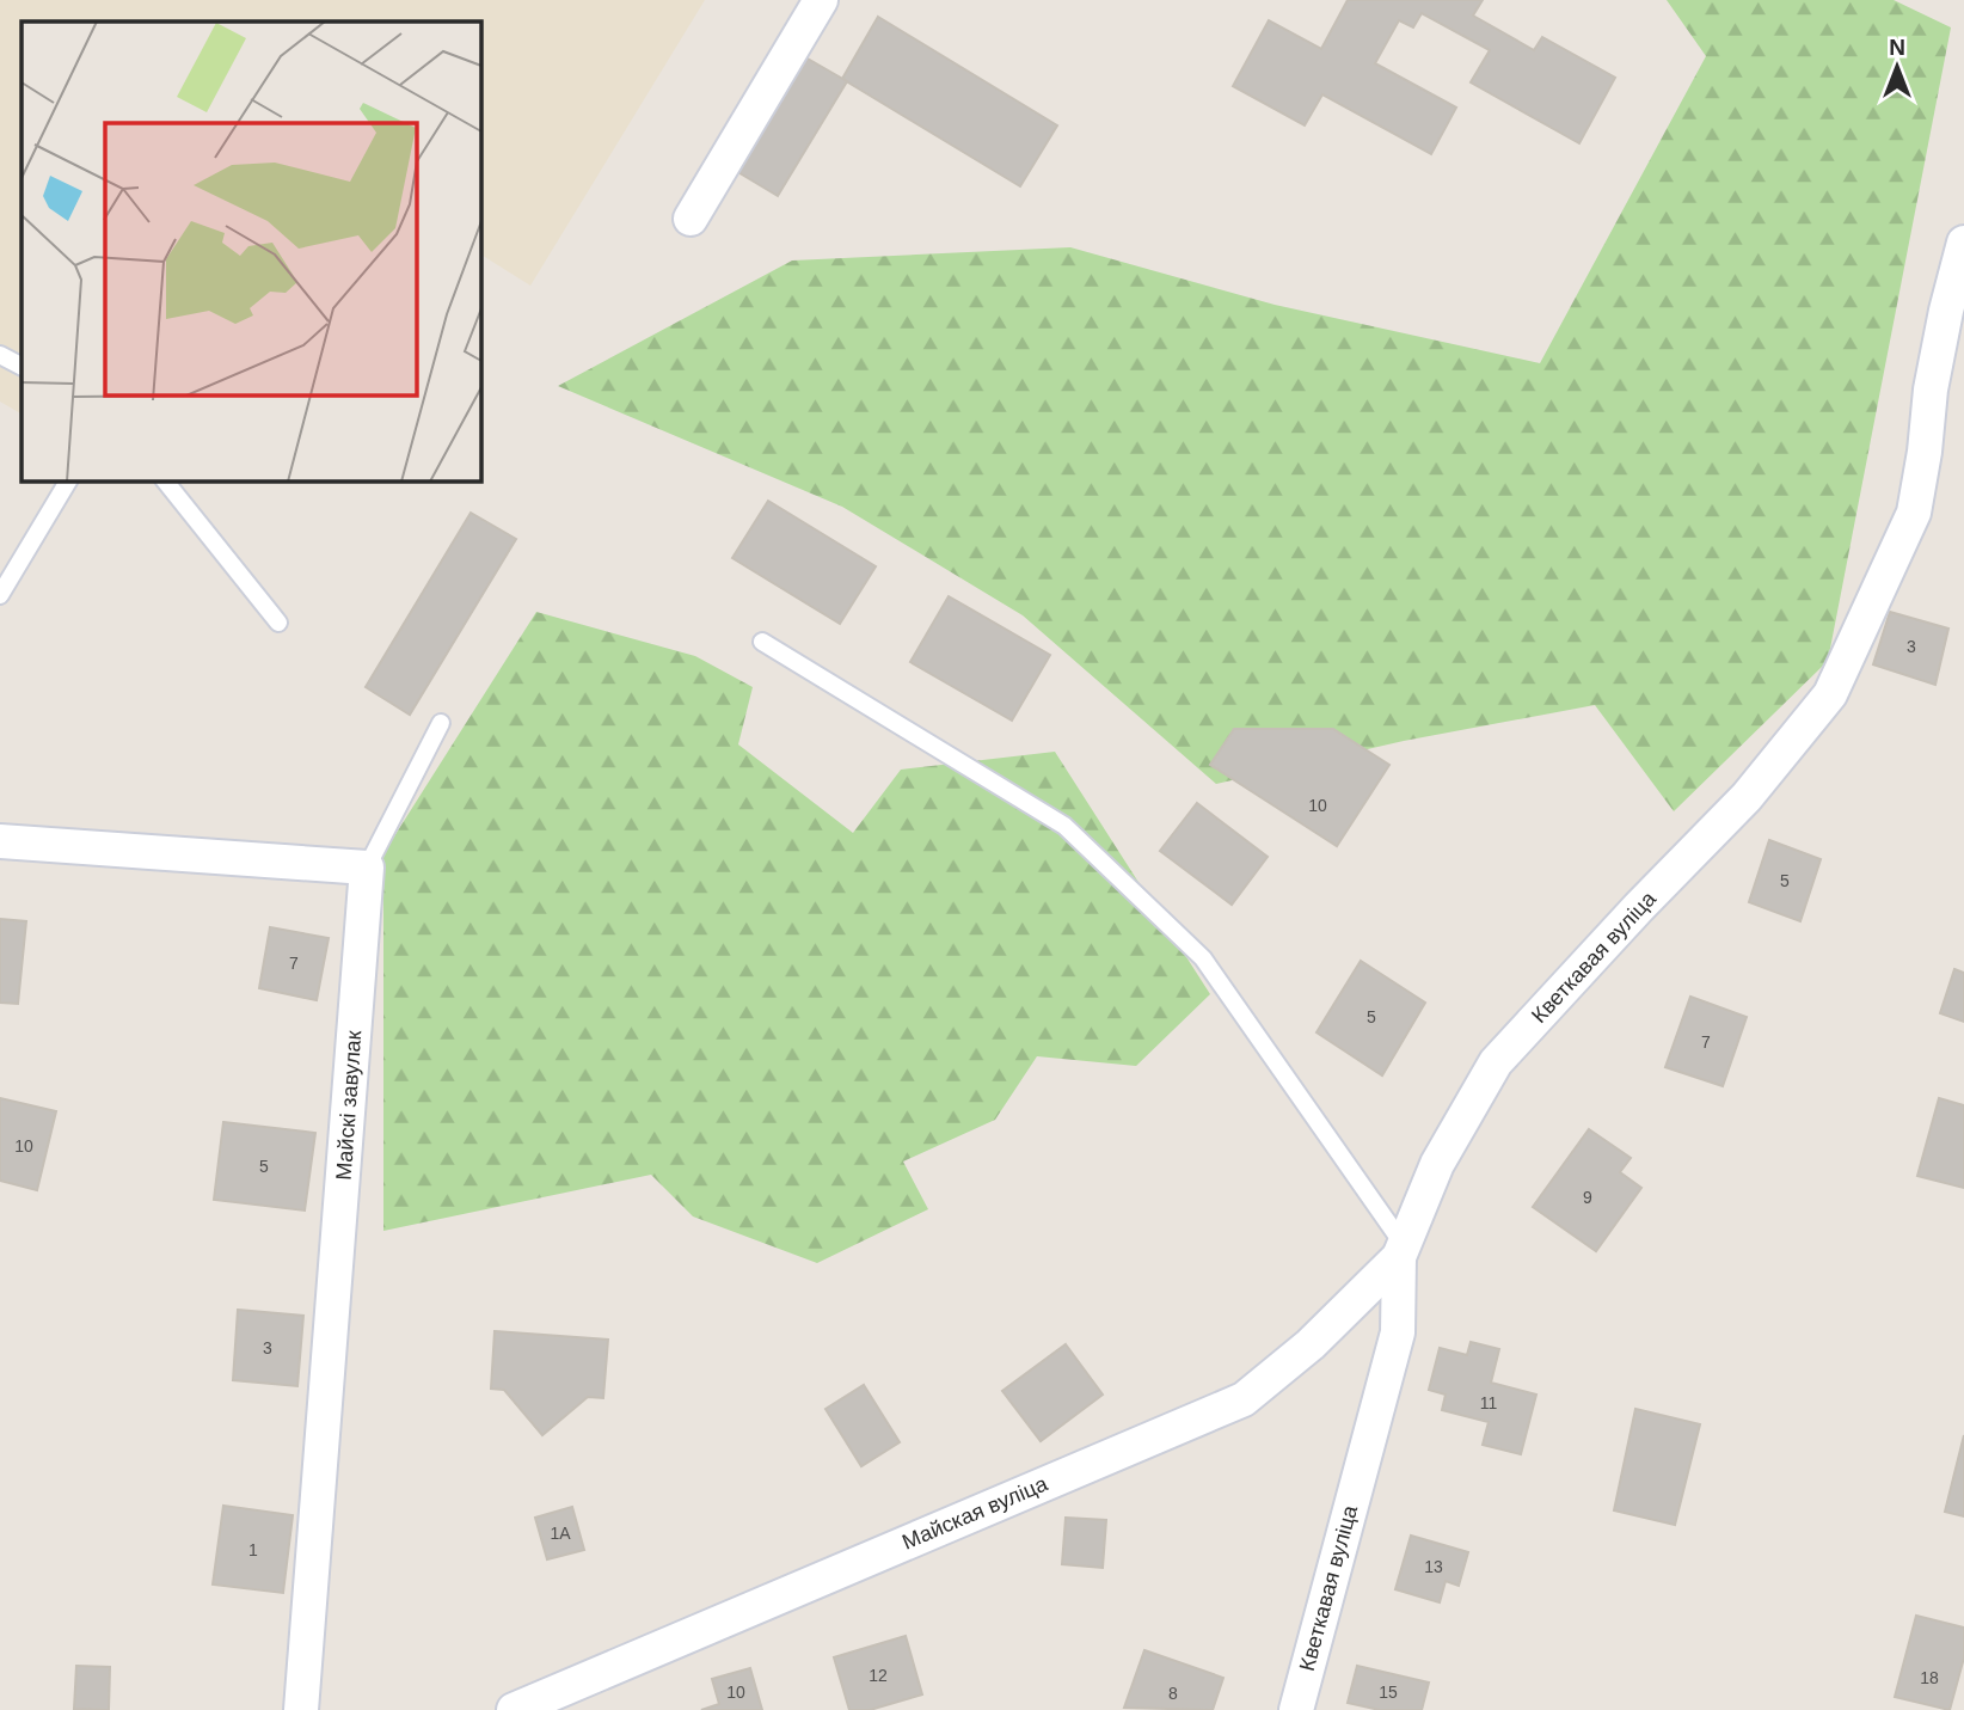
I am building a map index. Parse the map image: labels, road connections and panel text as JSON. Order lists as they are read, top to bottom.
{
  "streets": {
    "street": ["Кветкавая вуліца", "Майскі завулак", "Майская вуліца"]
  },
  "crossings": [
    ["Кветкавая вуліца", "Майская вуліца"]
  ],
  "house_numbers": [
    "3",
    "10",
    "5",
    "7",
    "5",
    "7",
    "10",
    "5",
    "9",
    "3",
    "11",
    "1А",
    "1",
    "13",
    "12",
    "18",
    "10",
    "15",
    "8"
  ],
  "north": "top"
}
